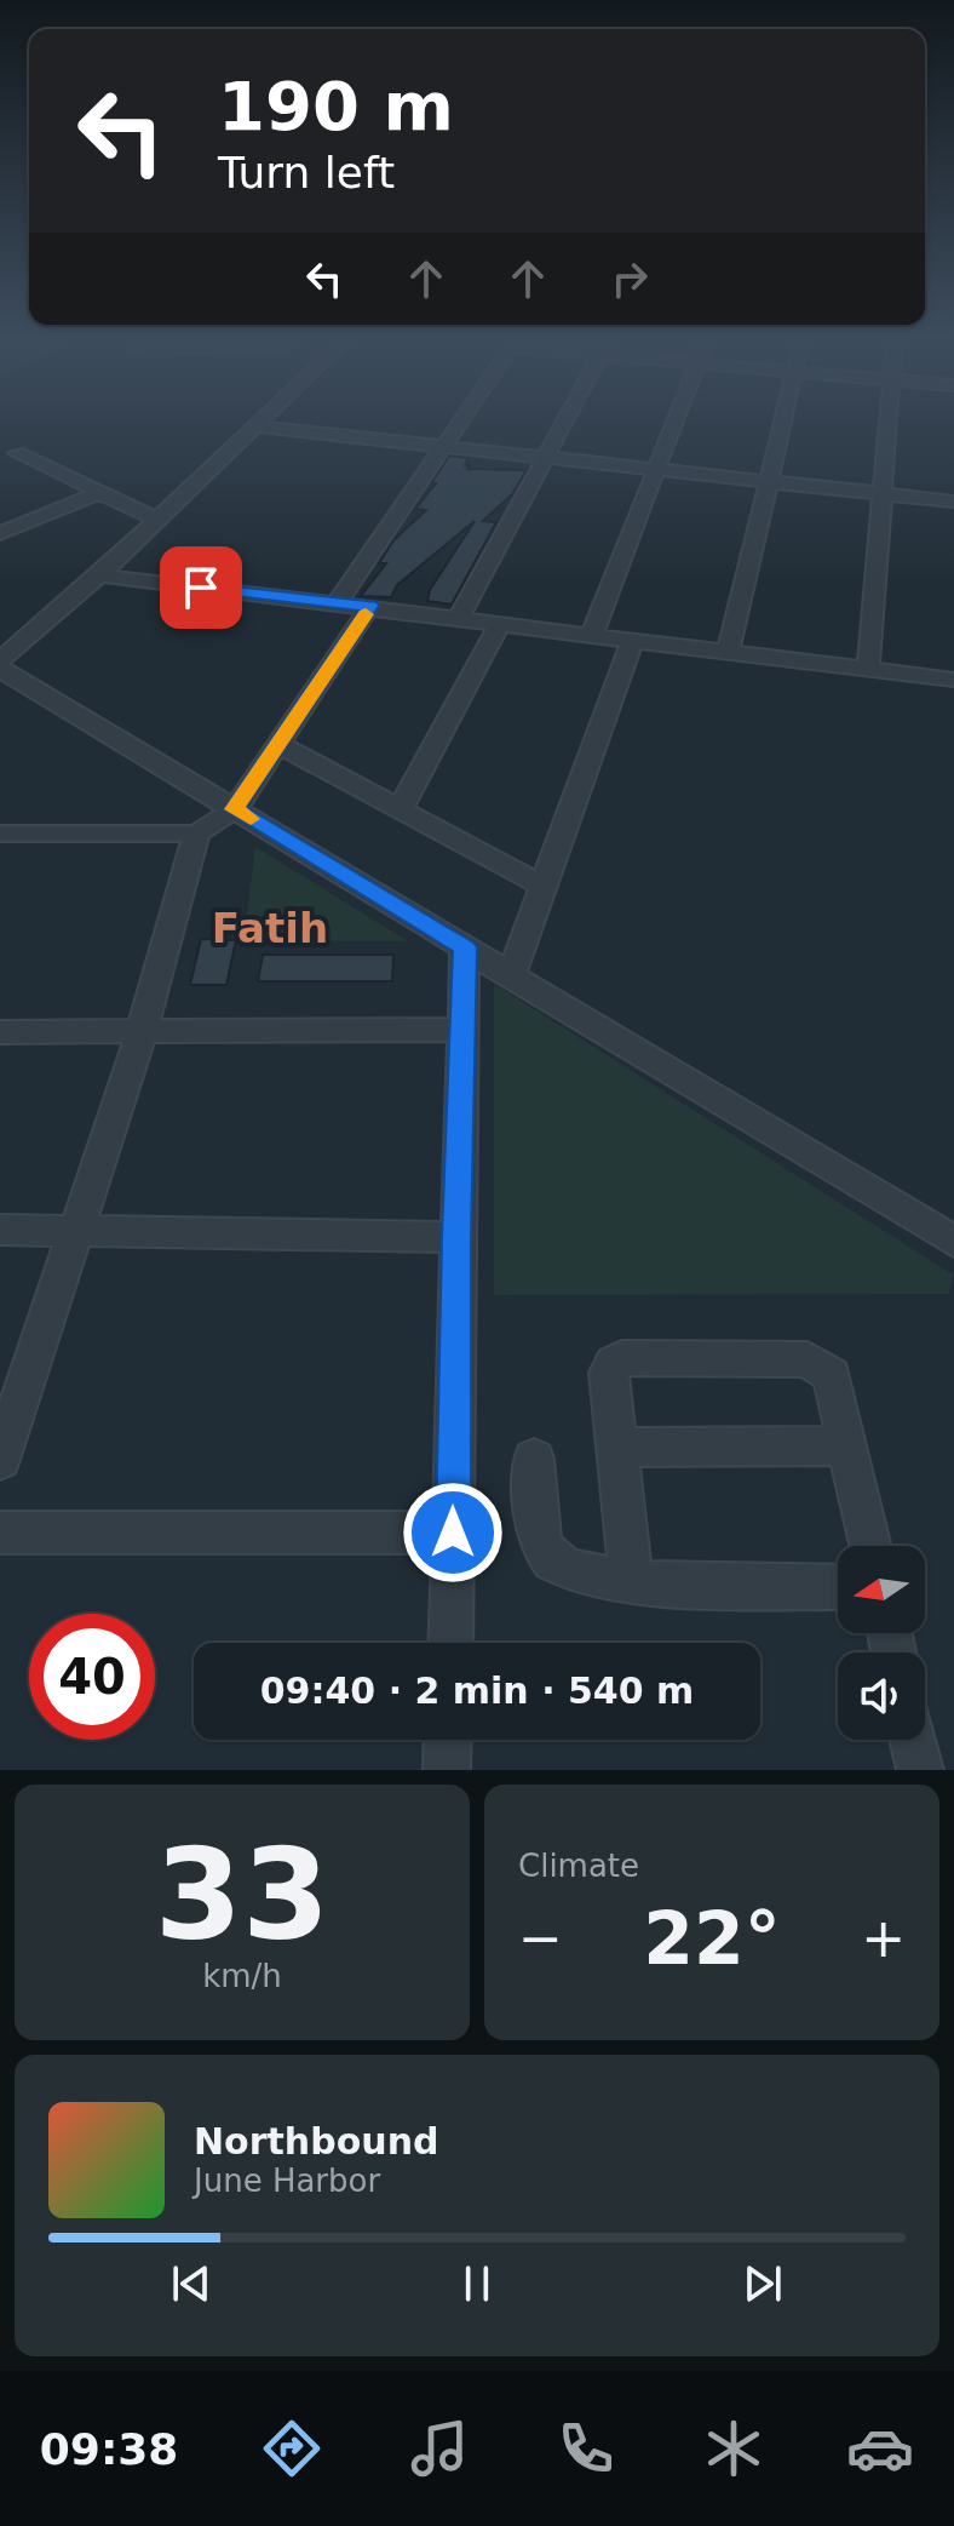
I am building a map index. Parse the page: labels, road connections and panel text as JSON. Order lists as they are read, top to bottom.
{
  "districts": ["Fatih"],
  "north": "left",
  "page": {
    "turn": ["190 m", "Turn left"],
    "limit": "40",
    "trip": "09:40 · 2 min · 540 m",
    "tile": [
      ["33", "km/h"],
      "Climate"
    ],
    "heat": ["−", "22°", "+"],
    "song": ["Northbound", "June Harbor"],
    "tabs": "09:38"
  }
}
